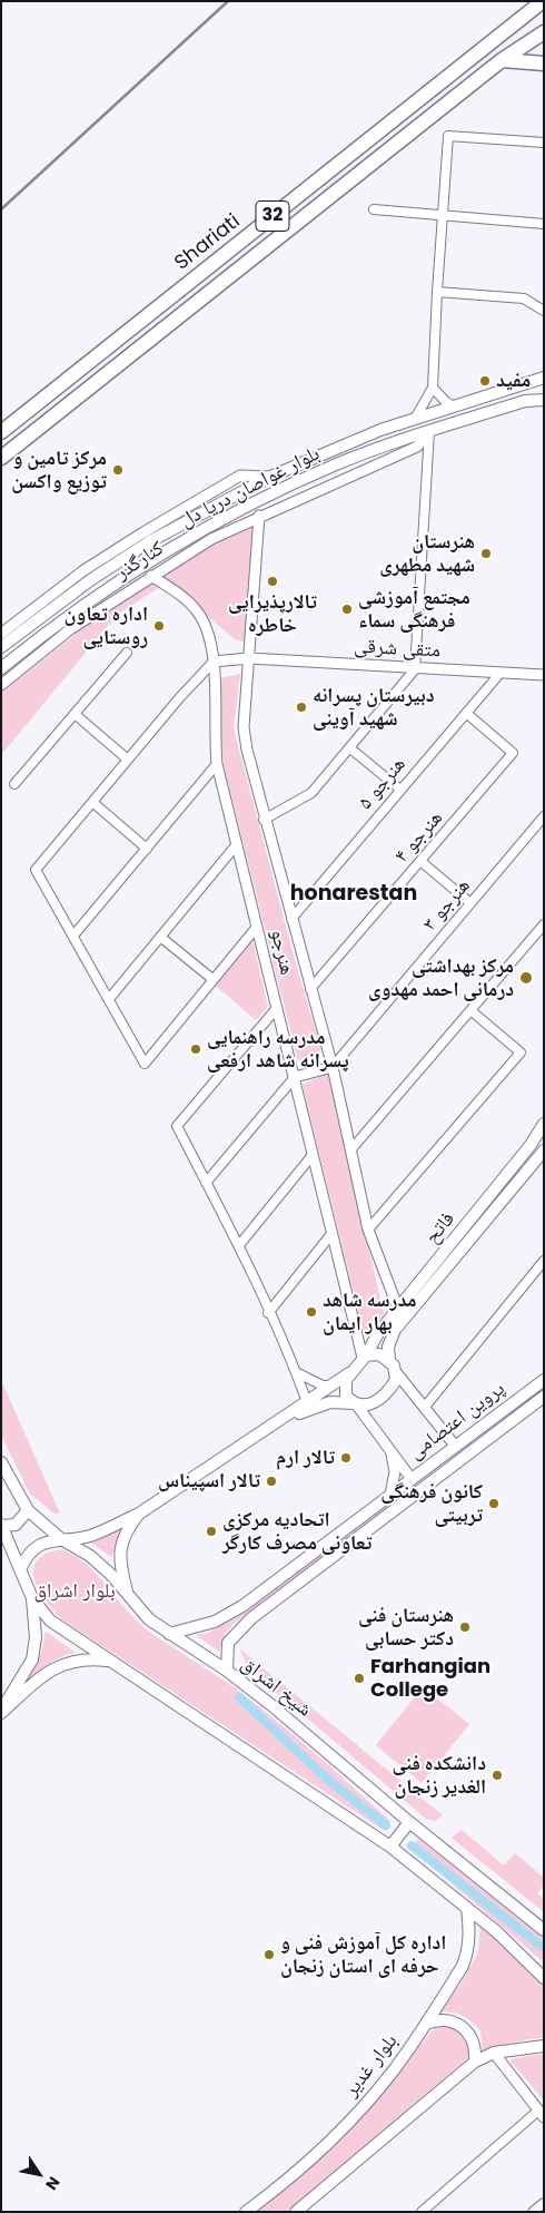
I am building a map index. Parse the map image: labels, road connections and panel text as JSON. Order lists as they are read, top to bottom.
{
  "streets": {
    "highway": ["32", "Shariati"],
    "main road": [
      "بلوار غواصان دریا دل",
      "فاتح",
      "پروین اعتصامی",
      "شیخ اشراق",
      "بلوار غدیر"
    ],
    "street": [
      "کنارگذر",
      "متقی شرقی",
      "هنرجو ۵",
      "هنرجو ۴",
      "هنرجو ۳",
      "هنرجو"
    ]
  },
  "crossings": [
    ["بلوار غواصان دریا دل", "کنارگذر"],
    ["کنارگذر", "هنرجو"],
    ["متقی شرقی", "هنرجو ۵"],
    ["متقی شرقی", "هنرجو"],
    ["هنرجو ۵", "هنرجو ۴"],
    ["هنرجو ۵", "هنرجو"],
    ["هنرجو ۴", "هنرجو"],
    ["هنرجو ۳", "هنرجو"],
    ["هنرجو", "فاتح"],
    ["پروین اعتصامی", "شیخ اشراق"]
  ],
  "districts": ["honarestan"],
  "parks": ["بلوار اشراق"],
  "places": [
    "مفید",
    "مرکز تامین و توزیع واکسن",
    "هنرستان شهید مطهری",
    "تالارپذیرایی خاطره",
    "مجتمع آموزشی فرهنگی سماء",
    "اداره تعاون روستایی",
    "دبیرستان پسرانه شهید آوینی",
    "مرکز بهداشتی درمانی احمد مهدوی",
    "مدرسه راهنمایی پسرانه شاهد ارفعی",
    "مدرسه شاهد بهار ایمان",
    "تالار ارم",
    "تالار اسپیناس",
    "کانون فرهنگی تربیتی",
    "اتحادیه مرکزی تعاونی مصرف کارگر",
    "هنرستان فنی دکتر حسابی",
    "Farhangian College",
    "دانشکده فنی الغدیر زنجان",
    "اداره کل آموزش فنی و حرفه ای استان زنجان"
  ],
  "north": "bottom right"
}
